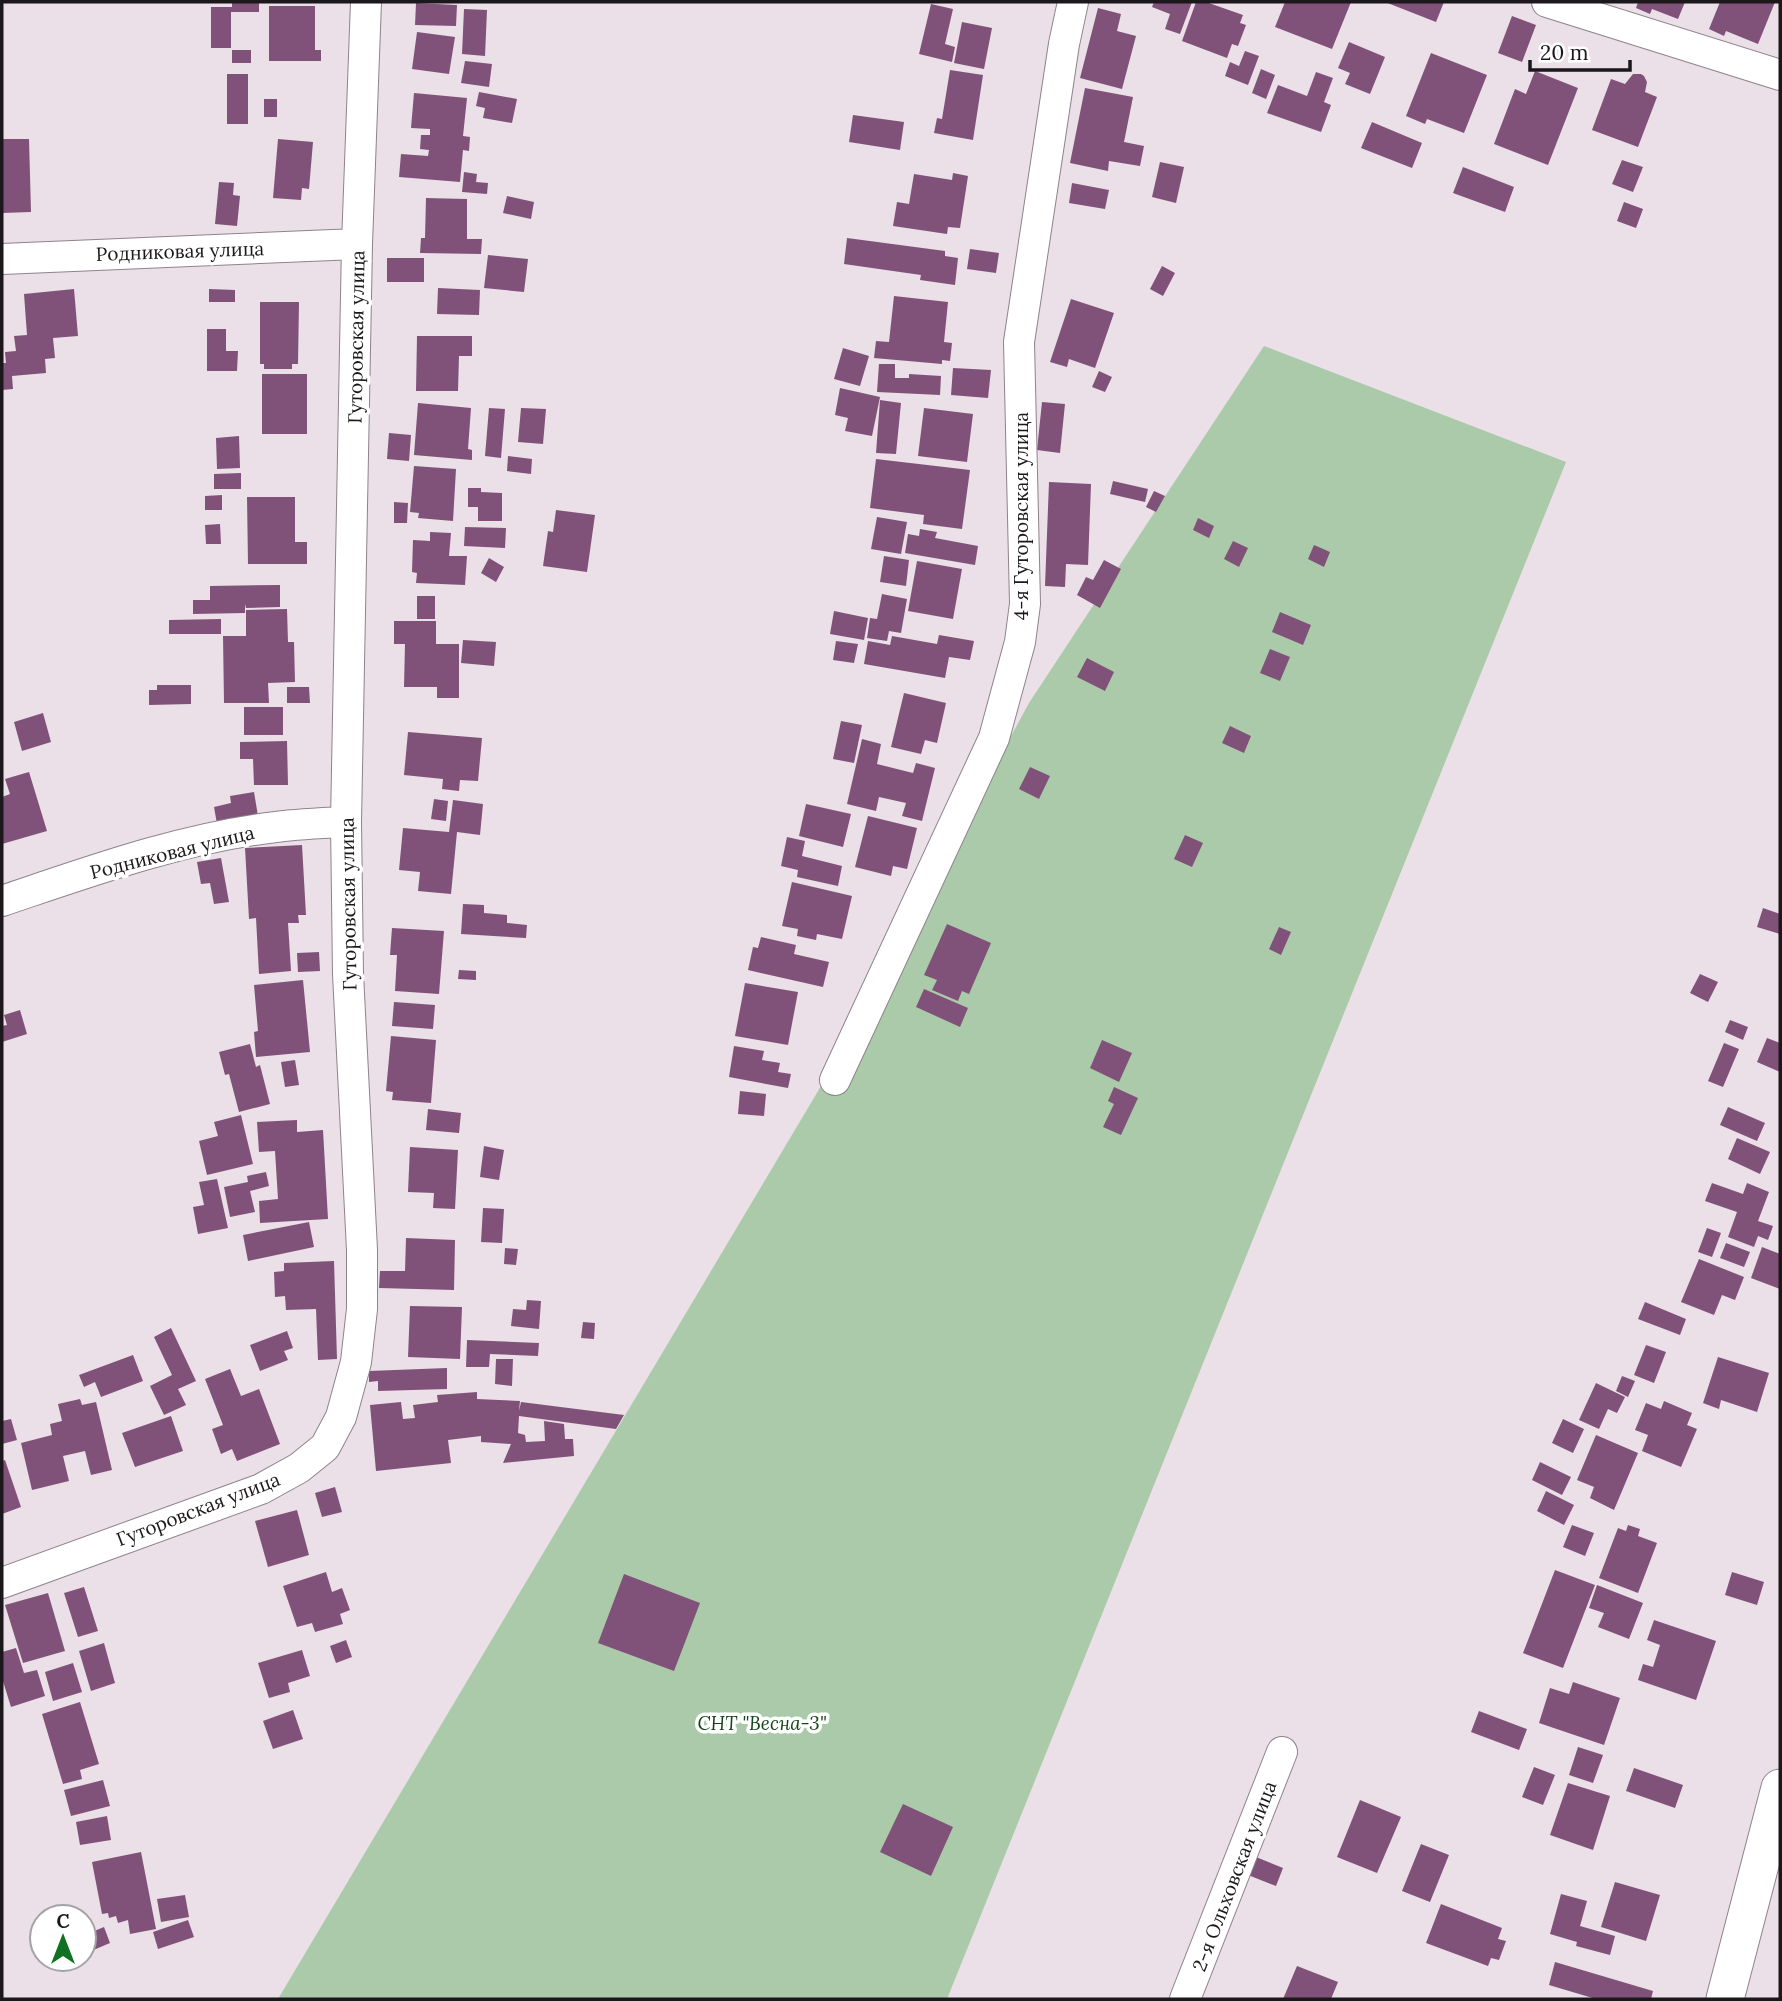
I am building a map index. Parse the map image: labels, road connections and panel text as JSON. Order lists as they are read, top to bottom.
{
  "streets": {
    "street": [
      "Родниковая улица",
      "Гуторовская улица",
      "4-я Гуторовская улица",
      "2-я Ольховская улица"
    ]
  },
  "crossings": [
    ["Родниковая улица", "Гуторовская улица"]
  ],
  "parks": ["СНТ \"Весна-3\""],
  "scale_bar": "20 m",
  "north": "top"
}
